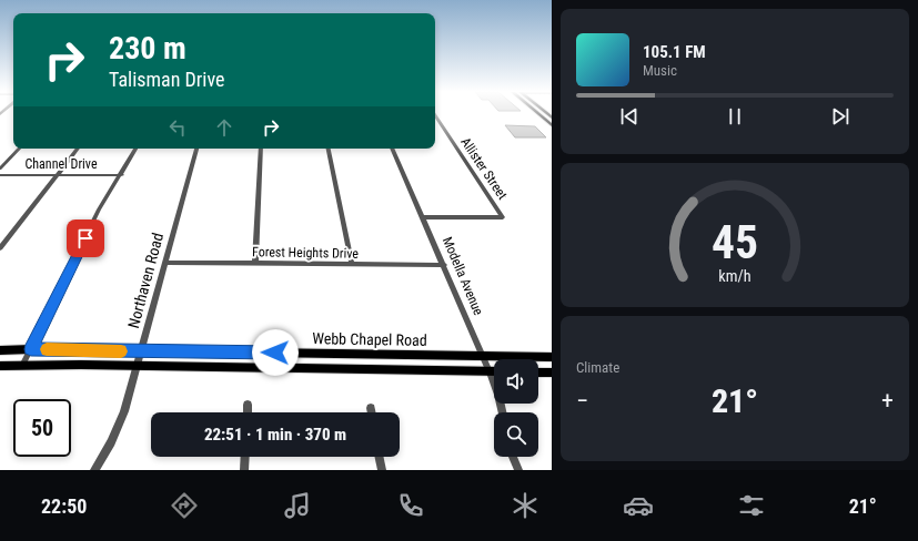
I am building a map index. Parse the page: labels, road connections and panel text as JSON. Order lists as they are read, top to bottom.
{
  "streets": {
    "main road": ["Webb Chapel Road"],
    "street": [
      "Channel Drive",
      "Allister Street",
      "Forest Heights Drive",
      "Modella Avenue",
      "Northaven Road"
    ]
  },
  "crossings": [
    ["Allister Street", "Modella Avenue"],
    ["Forest Heights Drive", "Modella Avenue"],
    ["Forest Heights Drive", "Northaven Road"],
    ["Modella Avenue", "Webb Chapel Road"],
    ["Northaven Road", "Webb Chapel Road"]
  ],
  "page": {
    "turn": ["230 m", "Talisman Drive"],
    "song": ["105.1 FM", "Music"],
    "tile": "Climate",
    "heat": ["−", "21°", "+"],
    "limit": "50",
    "trip": "22:51 · 1 min · 370 m",
    "tabs": ["22:50", "21°"],
    "gauge": ["45", "km/h"]
  }
}
